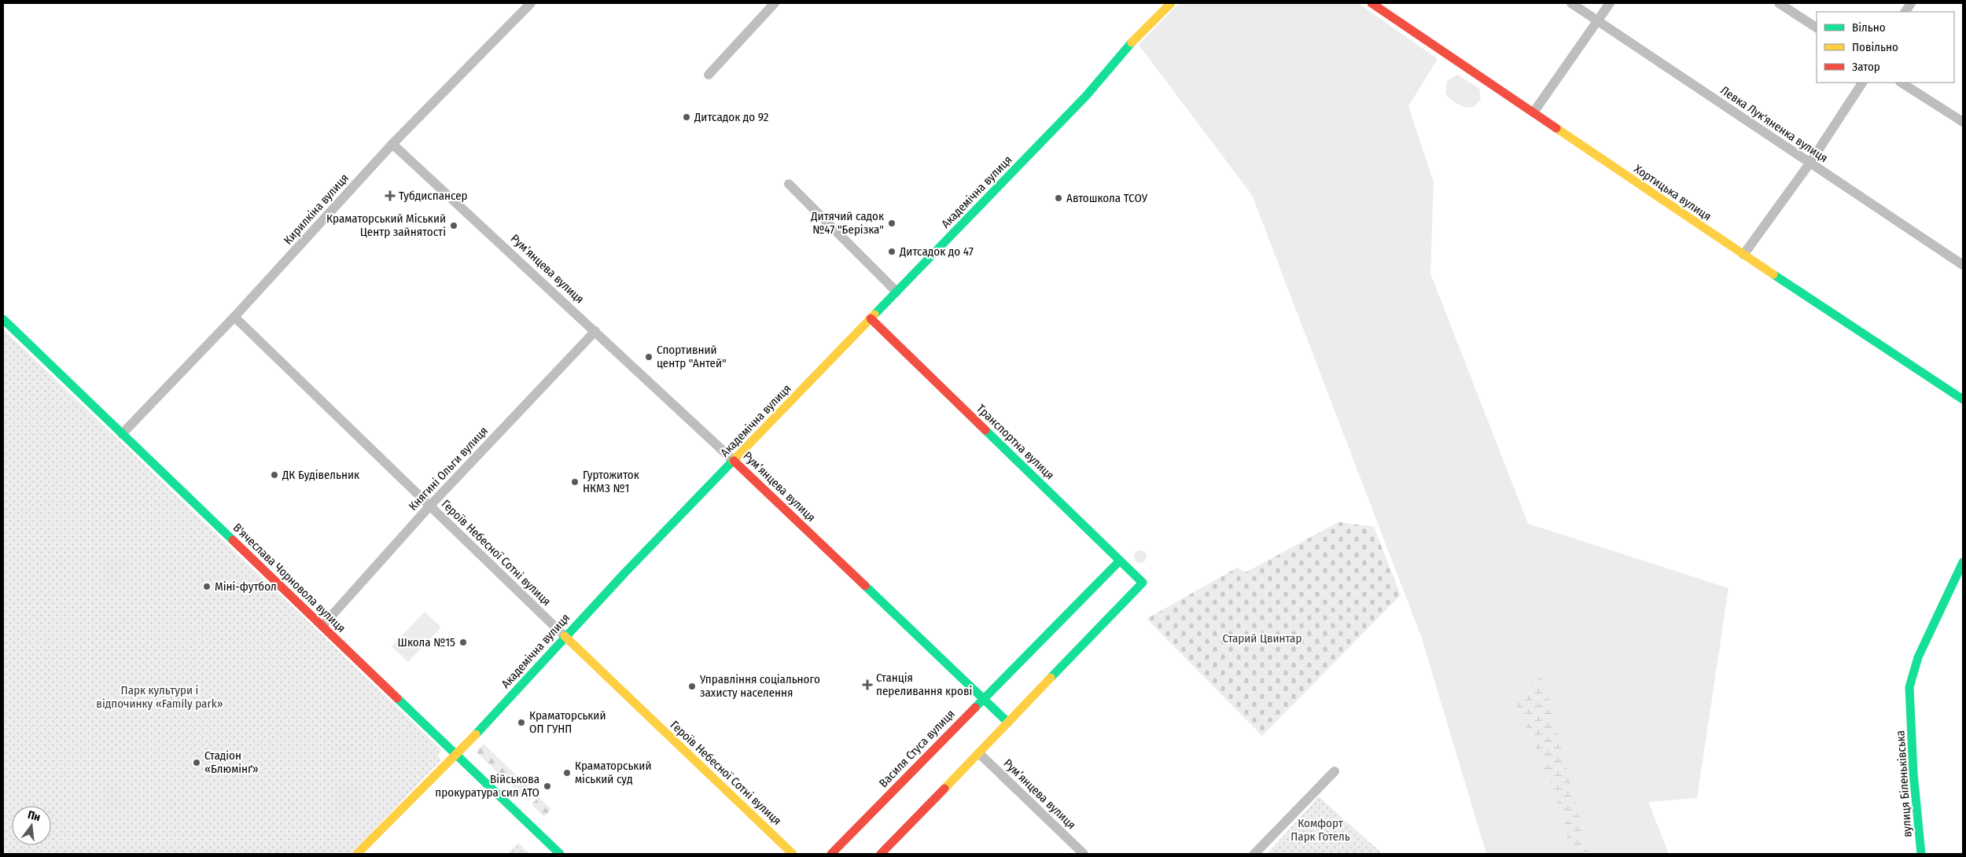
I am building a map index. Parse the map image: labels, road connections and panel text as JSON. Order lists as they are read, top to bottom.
{
  "streets": {
    "street": [
      "Левка Лук'яненка вулиця",
      "Академічна вулиця",
      "Хортицька вулиця",
      "Кирилкіна вулиця",
      "Рум’янцева вулиця",
      "Транспортна вулиця",
      "Княгині Ольги вулиця",
      "Героїв Небесної Сотні вулиця",
      "В'ячеслава Чорновола вулиця",
      "Василя Стуса вулиця",
      "вулиця Біленьківська"
    ]
  },
  "crossings": [
    ["Академічна вулиця", "Рум’янцева вулиця"],
    ["Академічна вулиця", "Транспортна вулиця"],
    ["Академічна вулиця", "Героїв Небесної Сотні вулиця"],
    ["Академічна вулиця", "В'ячеслава Чорновола вулиця"],
    ["Кирилкіна вулиця", "Рум’янцева вулиця"],
    ["Кирилкіна вулиця", "Героїв Небесної Сотні вулиця"],
    ["Кирилкіна вулиця", "В'ячеслава Чорновола вулиця"],
    ["Рум’янцева вулиця", "Транспортна вулиця"],
    ["Рум’янцева вулиця", "Княгині Ольги вулиця"],
    ["Рум’янцева вулиця", "Василя Стуса вулиця"],
    ["Транспортна вулиця", "Василя Стуса вулиця"],
    ["Княгині Ольги вулиця", "Героїв Небесної Сотні вулиця"],
    ["Княгині Ольги вулиця", "В'ячеслава Чорновола вулиця"]
  ],
  "parks": ["Старий Цвинтар", "Парк культури і відпочинку «Family park»", "Комфорт Парк Готель"],
  "places": {
    "other": [
      "Дитсадок до 92",
      "Автошкола ТСОУ",
      "Дитячий садок №47 \"Берізка\"",
      "Краматорський Міський Центр зайнятості",
      "Дитсадок до 47",
      "Спортивний центр \"Антей\"",
      "ДК Будівельник",
      "Гуртожиток НКМЗ №1",
      "Міні-футбол",
      "Школа №15",
      "Управління соціального захисту населення",
      "Краматорський ОП ГУНП",
      "Стадіон «Блюмінґ»",
      "Краматорський міський суд",
      "Військова прокуратура сил АТО"
    ],
    "health": ["Тубдиспансер", "Станція переливання крові"]
  },
  "legend": ["Вільно", "Повільно", "Затор"],
  "north": "top"
}
